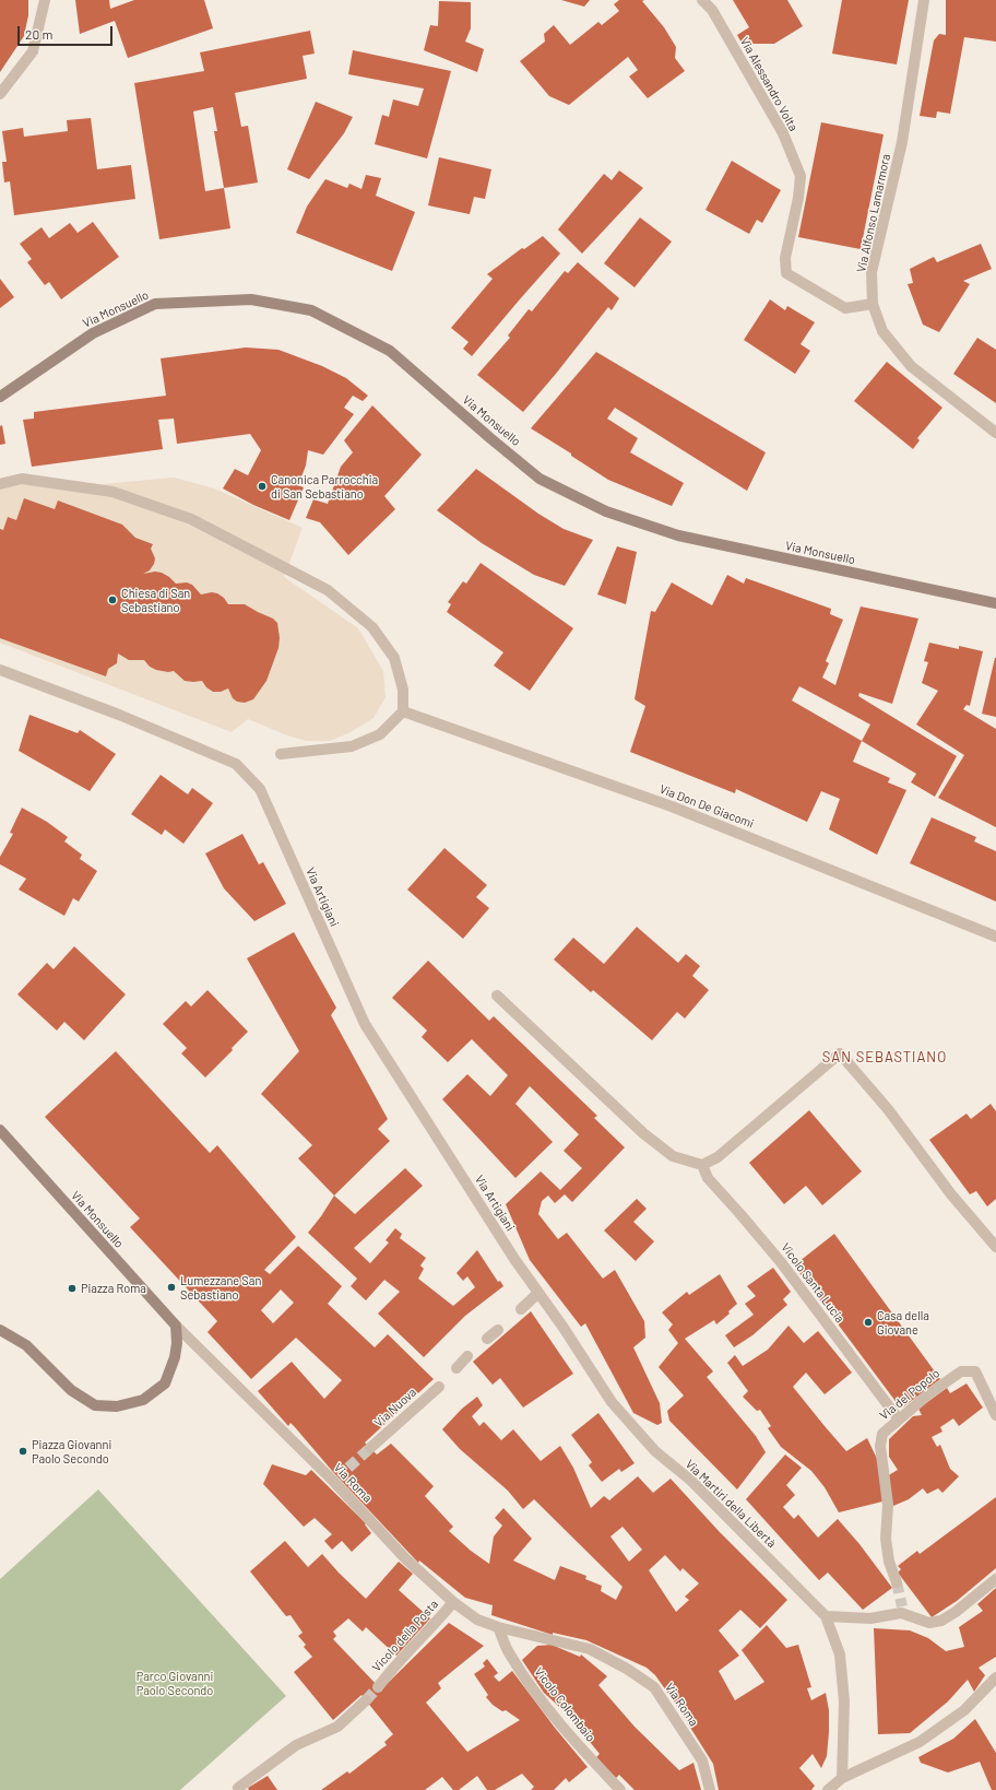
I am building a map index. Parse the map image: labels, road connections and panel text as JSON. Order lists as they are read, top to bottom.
{
  "streets": {
    "main road": ["Via Monsuello"],
    "street": [
      "Via Alessandro Volta",
      "Via Alfonso Lamarmora",
      "Via Don De Giacomi",
      "Via Artigiani",
      "Vicolo Santa Lucia",
      "Via del Popolo",
      "Via Nuova",
      "Via Roma",
      "Via Martiri della Libertà",
      "Vicolo della Posta",
      "Vicolo Colombaio"
    ]
  },
  "crossings": [
    ["Via Alessandro Volta", "Via Alfonso Lamarmora"],
    ["Via Monsuello", "Via Roma"],
    ["Via Artigiani", "Via Martiri della Libertà"],
    ["Vicolo Santa Lucia", "Via del Popolo"],
    ["Via Roma", "Vicolo della Posta"],
    ["Via Roma", "Vicolo Colombaio"]
  ],
  "districts": ["SAN SEBASTIANO"],
  "parks": ["Parco Giovanni Paolo Secondo"],
  "places": [
    "Canonica Parrocchia di San Sebastiano",
    "Chiesa di San Sebastiano",
    "Lumezzane San Sebastiano",
    "Piazza Roma",
    "Casa della Giovane",
    "Piazza Giovanni Paolo Secondo"
  ],
  "scale_bar": "20 m"
}
